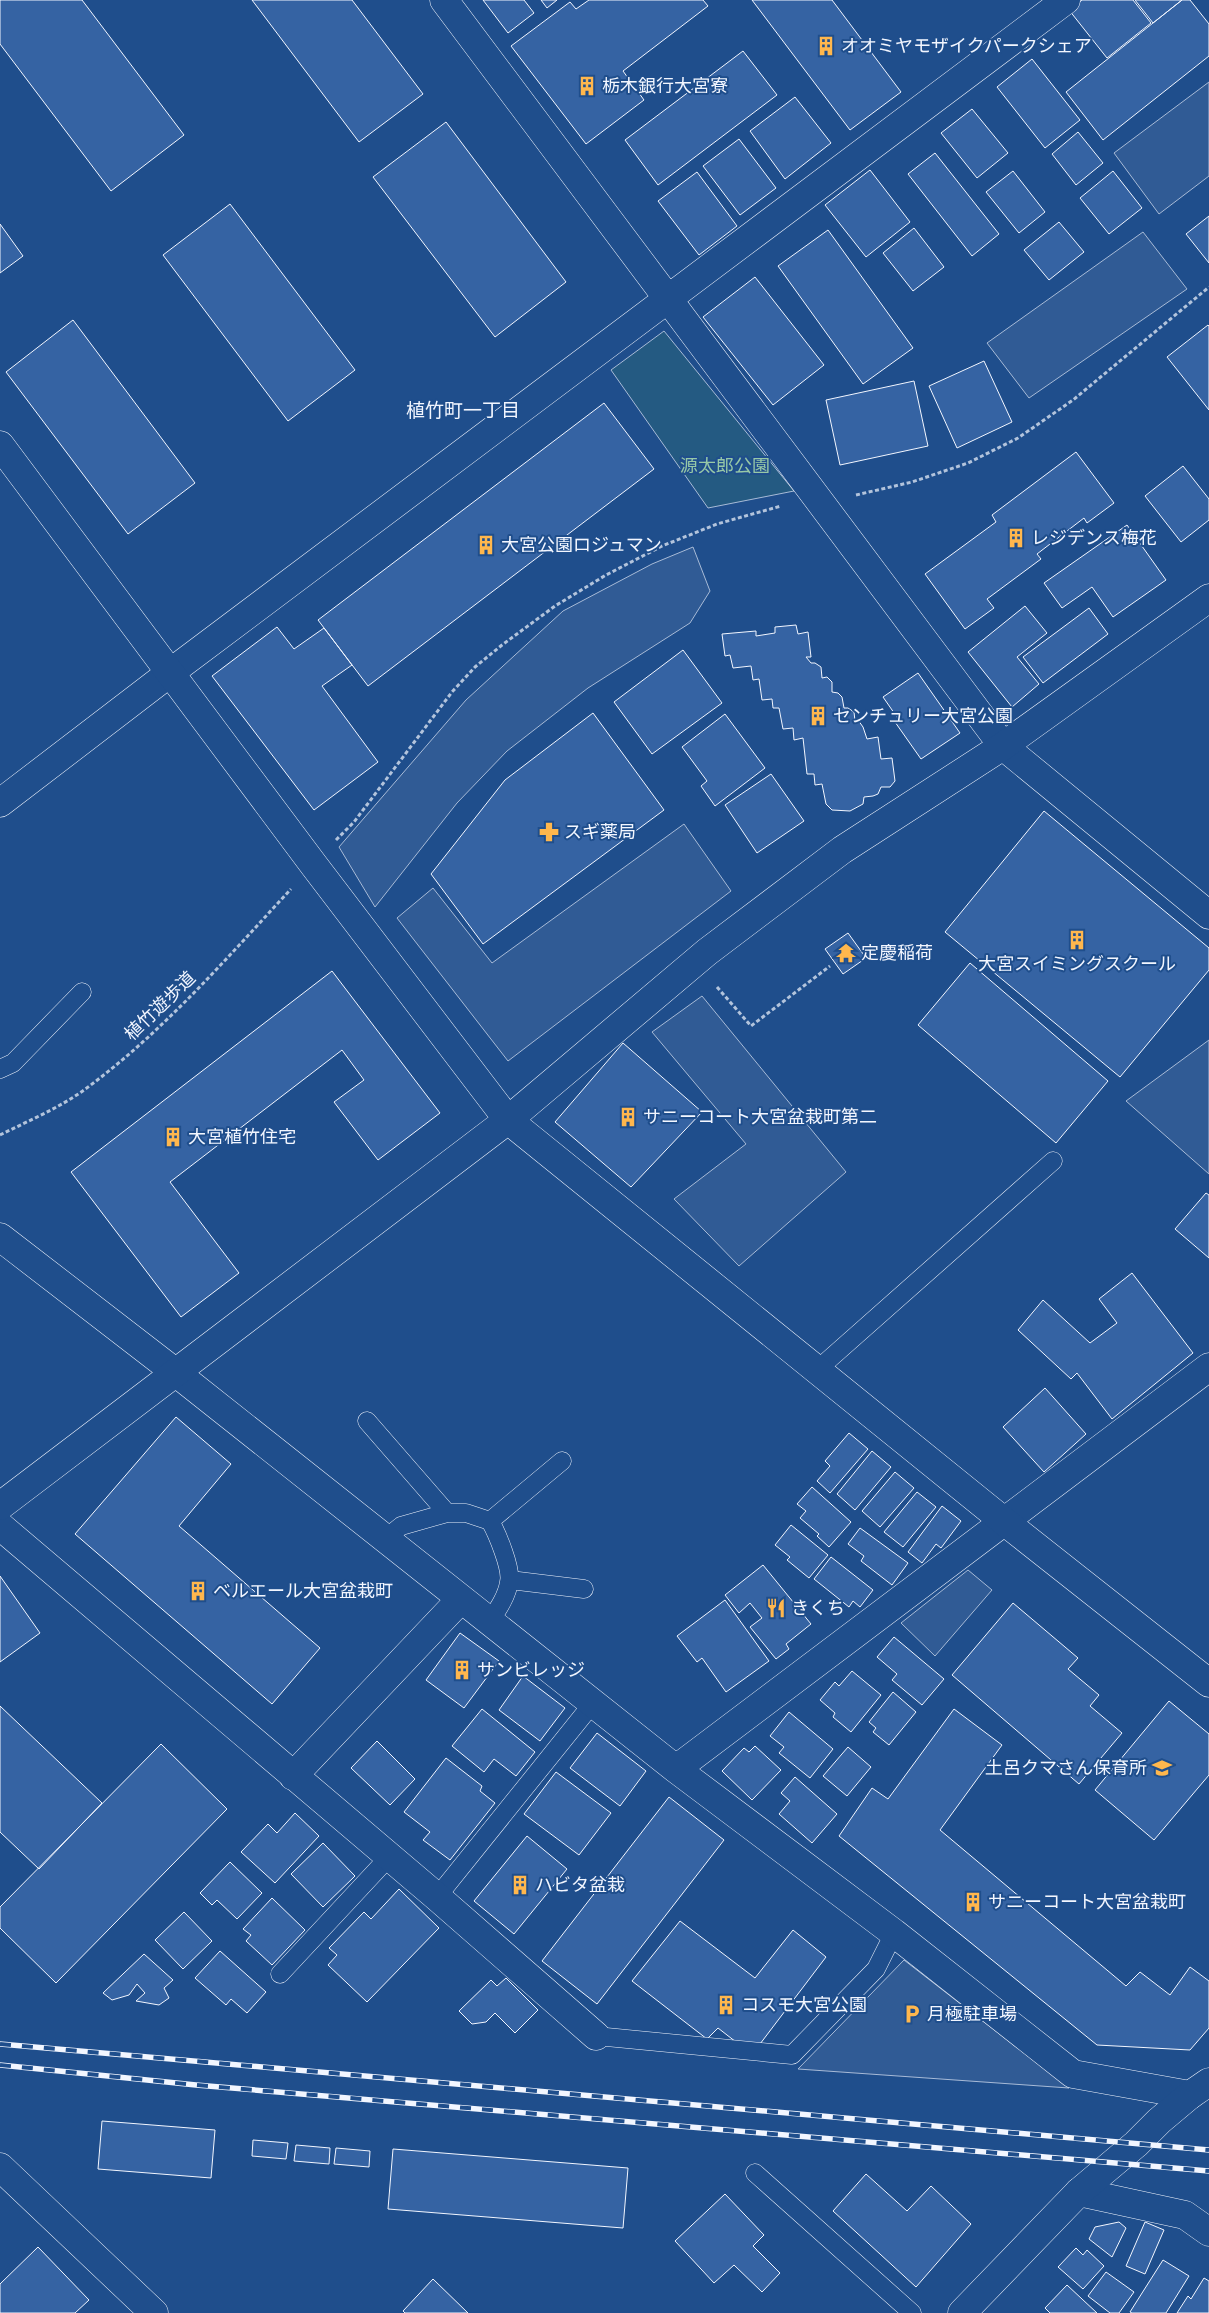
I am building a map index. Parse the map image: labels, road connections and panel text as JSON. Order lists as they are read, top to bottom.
{
  "streets": {
    "path": ["植竹遊歩道"]
  },
  "districts": ["植竹町一丁目"],
  "parks": ["源太郎公園"],
  "places": {
    "building": [
      "オオミヤモザイクパークシェア",
      "栃木銀行大宮寮",
      "レジデンス梅花",
      "大宮公園ロジュマン",
      "センチュリー大宮公園",
      "大宮スイミングスクール",
      "サニーコート大宮盆栽町第二",
      "大宮植竹住宅",
      "ベルエール大宮盆栽町",
      "サンビレッジ",
      "ハビタ盆栽",
      "サニーコート大宮盆栽町",
      "コスモ大宮公園"
    ],
    "pharmacy": ["スギ薬局"],
    "temple": ["定慶稲荷"],
    "restaurant": ["きくち"],
    "school or university": ["土呂クマさん保育所"],
    "parking": ["月極駐車場"]
  }
}
